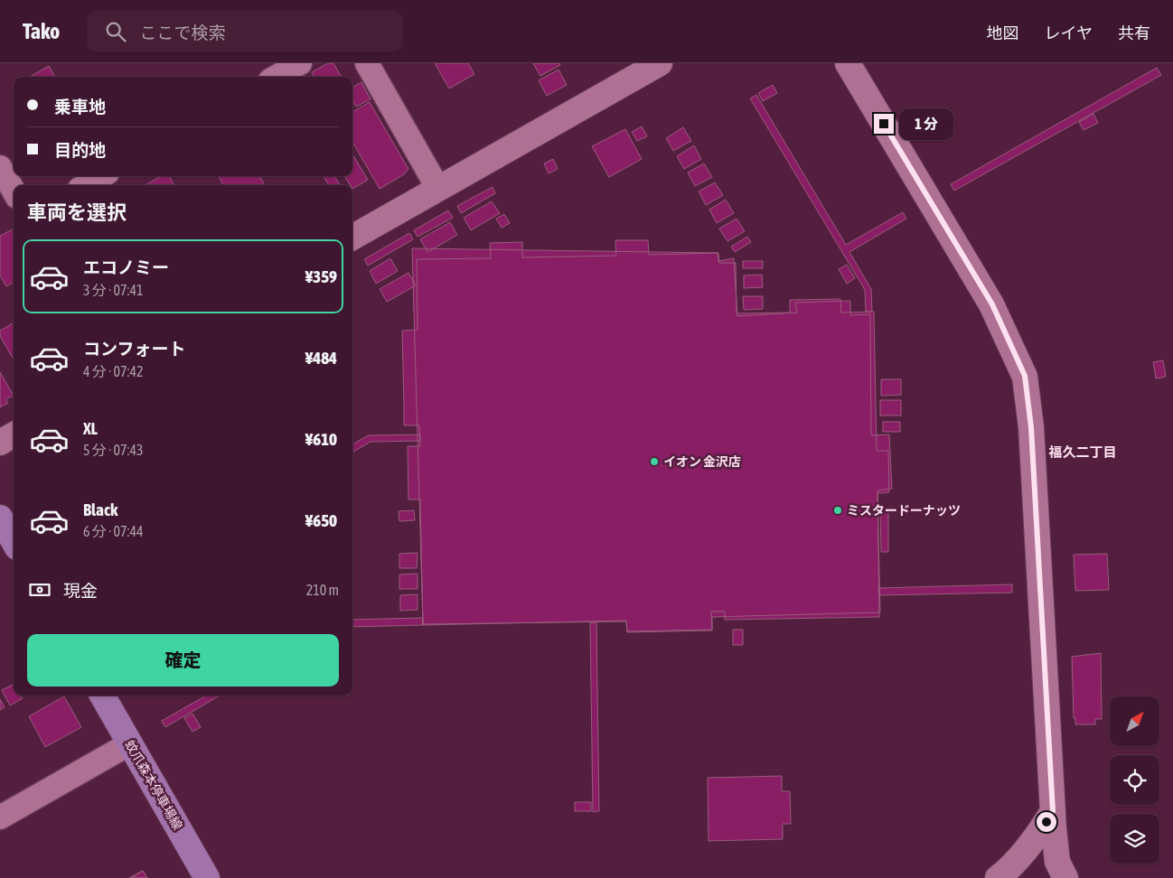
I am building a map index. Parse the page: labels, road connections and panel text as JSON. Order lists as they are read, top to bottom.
{
  "streets": {
    "main road": ["蚊爪森本停車場線"]
  },
  "districts": ["福久二丁目"],
  "places": ["イオン 金沢店", "ミスタードーナッツ"],
  "north": "top right",
  "page": {
    "header": "Tako",
    "search": "ここで検索",
    "nav": ["地図", "レイヤ", "共有"],
    "banner": ["乗車地", "目的地"],
    "bubble": "1 分",
    "heading": "車両を選択",
    "list": [
      {
        "name": "エコノミー",
        "note": "3 分 · 07:41",
        "value": "¥359"
      },
      {
        "name": "コンフォート",
        "note": "4 分 · 07:42",
        "value": "¥484"
      },
      {
        "name": "XL",
        "note": "5 分 · 07:43",
        "value": "¥610"
      },
      {
        "name": "Black",
        "note": "6 分 · 07:44",
        "value": "¥650"
      }
    ],
    "pay": ["現金", "210 m"],
    "buttons": "確定"
  }
}
